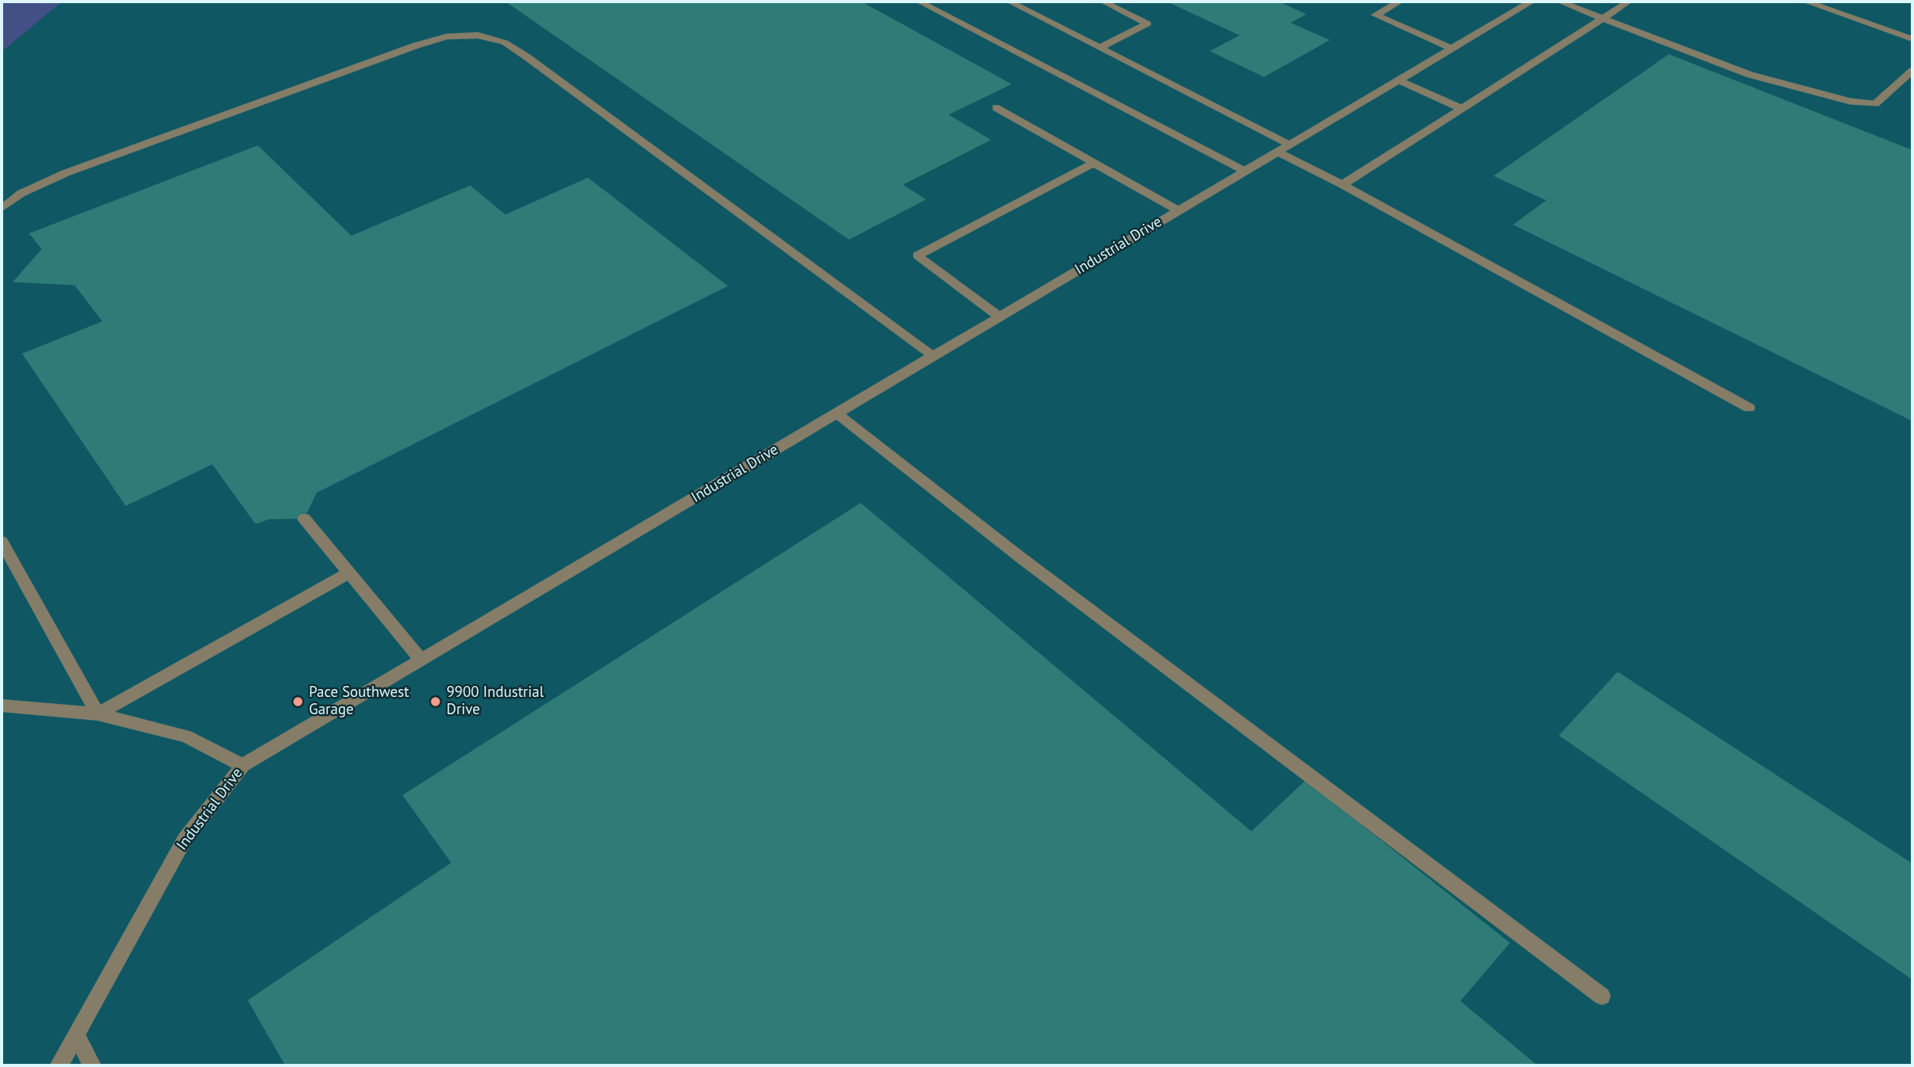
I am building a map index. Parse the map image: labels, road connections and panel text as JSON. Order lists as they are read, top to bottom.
{
  "streets": {
    "street": ["Industrial Drive"]
  },
  "places": ["Pace Southwest Garage", "9900 Industrial Drive"]
}
